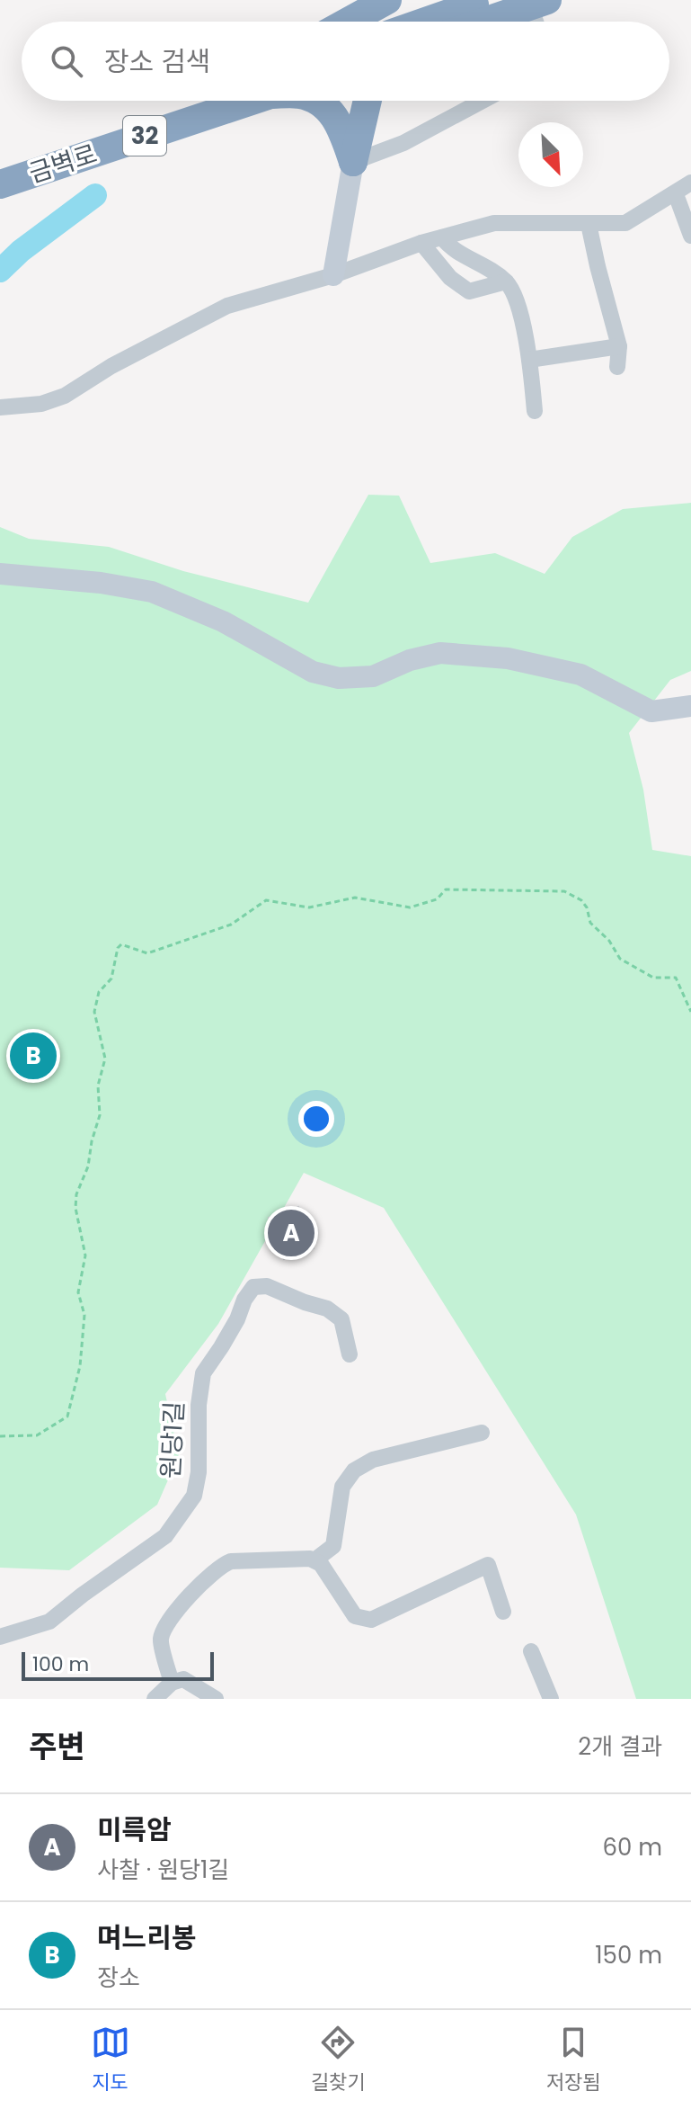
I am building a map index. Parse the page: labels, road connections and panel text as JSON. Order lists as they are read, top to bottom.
{
  "streets": {
    "highway": ["32", "금벽로"],
    "street": ["원당1길"]
  },
  "scale_bar": "100 m",
  "north": "bottom right",
  "page": {
    "search": "장소 검색",
    "pins": ["B", "A"],
    "scale": "100 m",
    "heading": ["주변", "2개 결과"],
    "list": [
      {
        "mark": "A",
        "name": "미륵암",
        "note": "사찰 · 원당1길",
        "value": "60 m"
      },
      {
        "mark": "B",
        "name": "며느리봉",
        "note": "장소",
        "value": "150 m"
      }
    ],
    "nav": ["지도", "길찾기", "저장됨"]
  }
}
